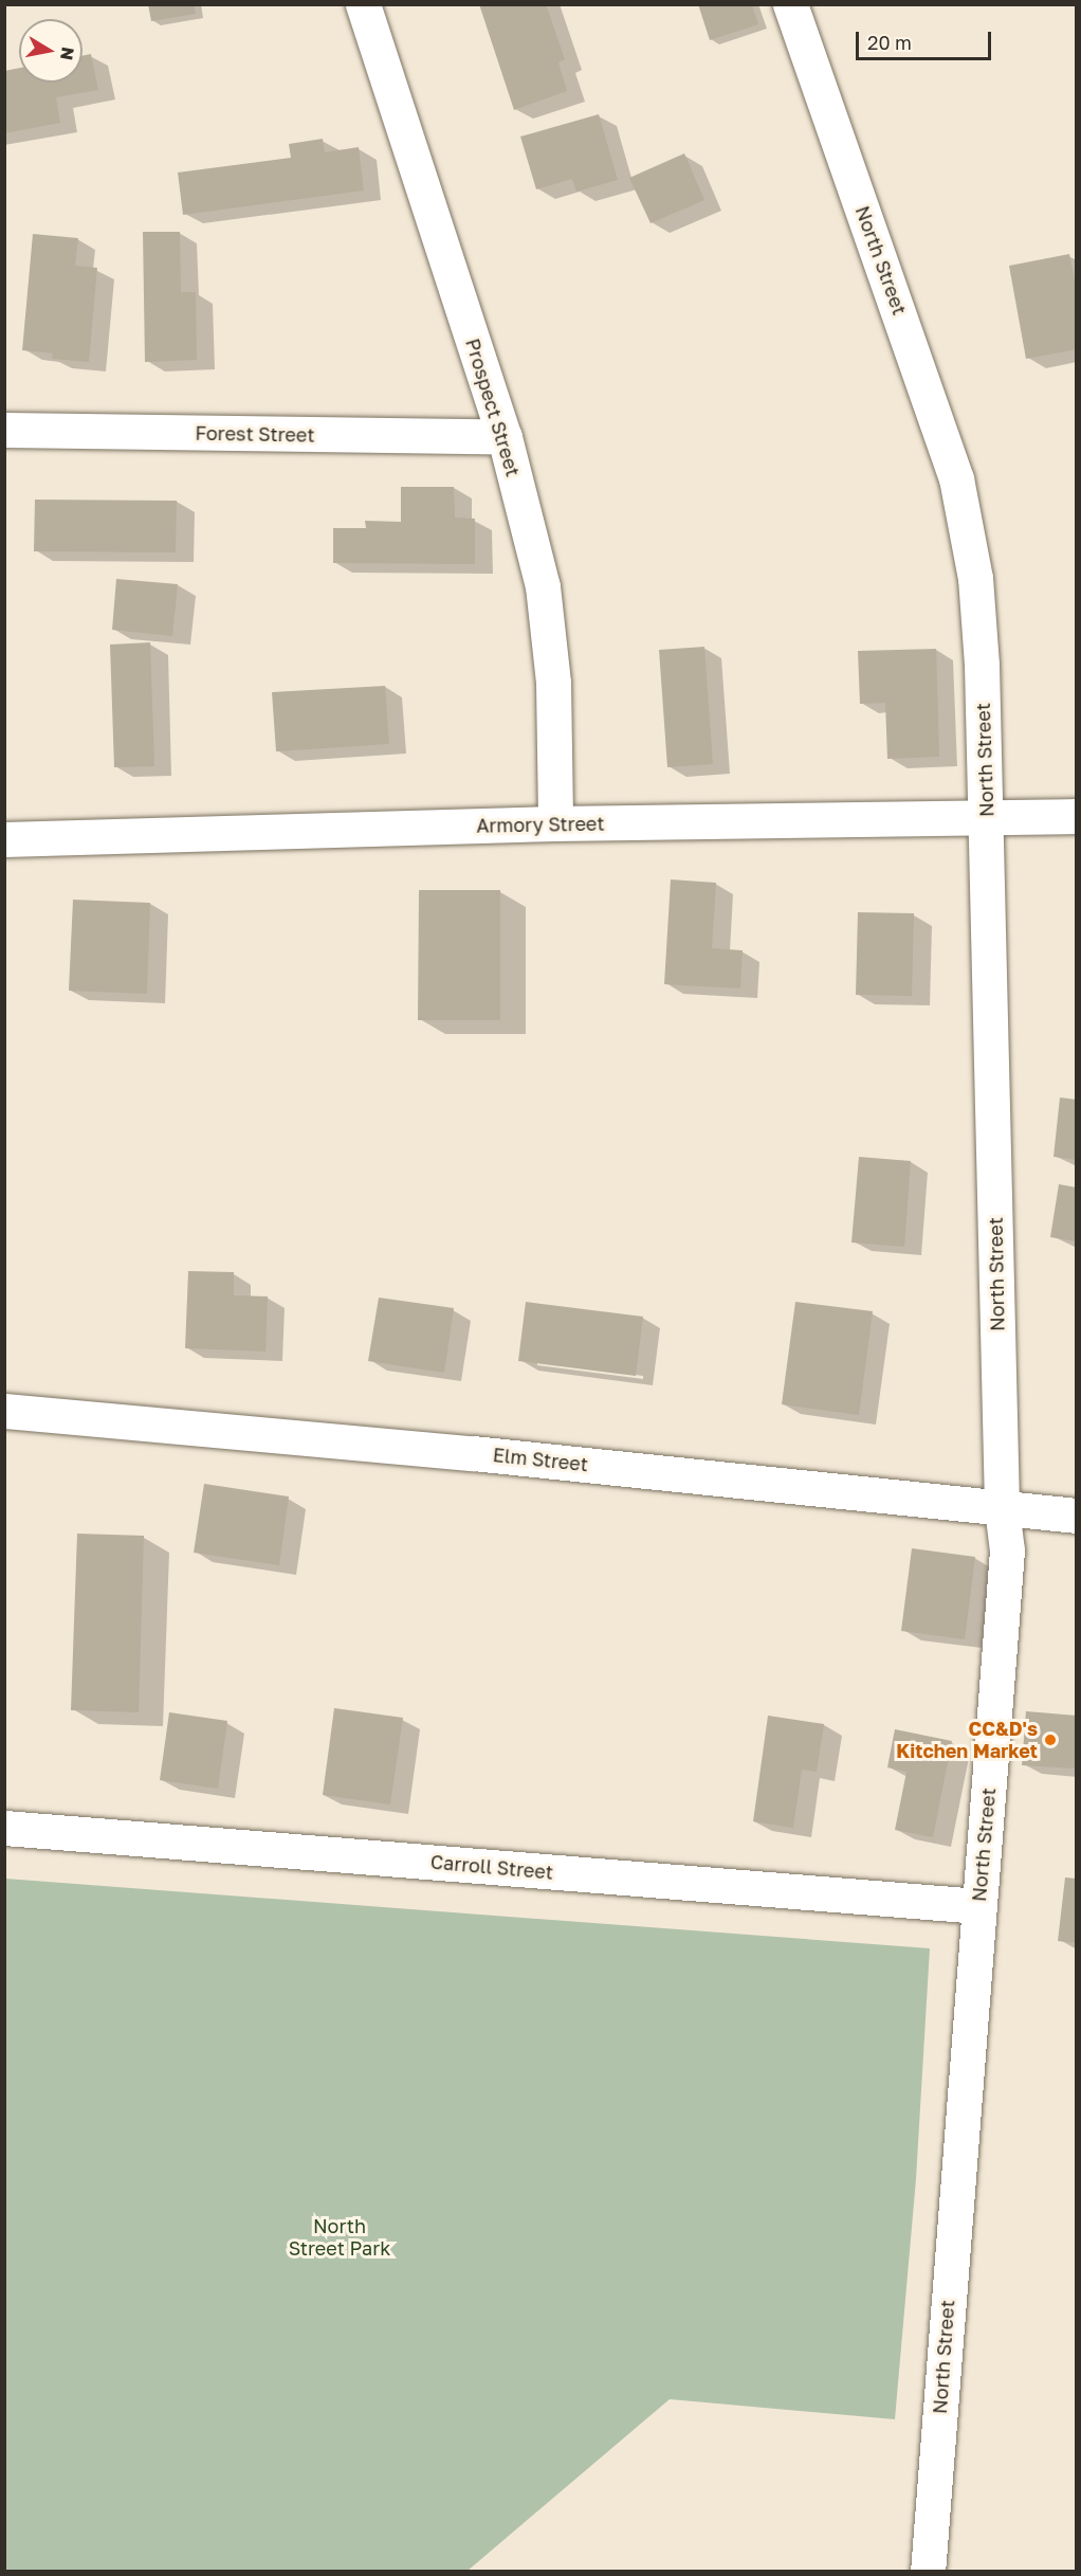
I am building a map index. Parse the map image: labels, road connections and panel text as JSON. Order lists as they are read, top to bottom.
{
  "streets": {
    "street": [
      "North Street",
      "Prospect Street",
      "Forest Street",
      "Armory Street",
      "Elm Street",
      "Carroll Street"
    ]
  },
  "crossings": [
    ["North Street", "Armory Street"],
    ["North Street", "Elm Street"],
    ["North Street", "Carroll Street"],
    ["Prospect Street", "Forest Street"],
    ["Prospect Street", "Armory Street"]
  ],
  "parks": ["North Street Park"],
  "places": ["CC&D's Kitchen Market"],
  "scale_bar": "20 m",
  "north": "right"
}
